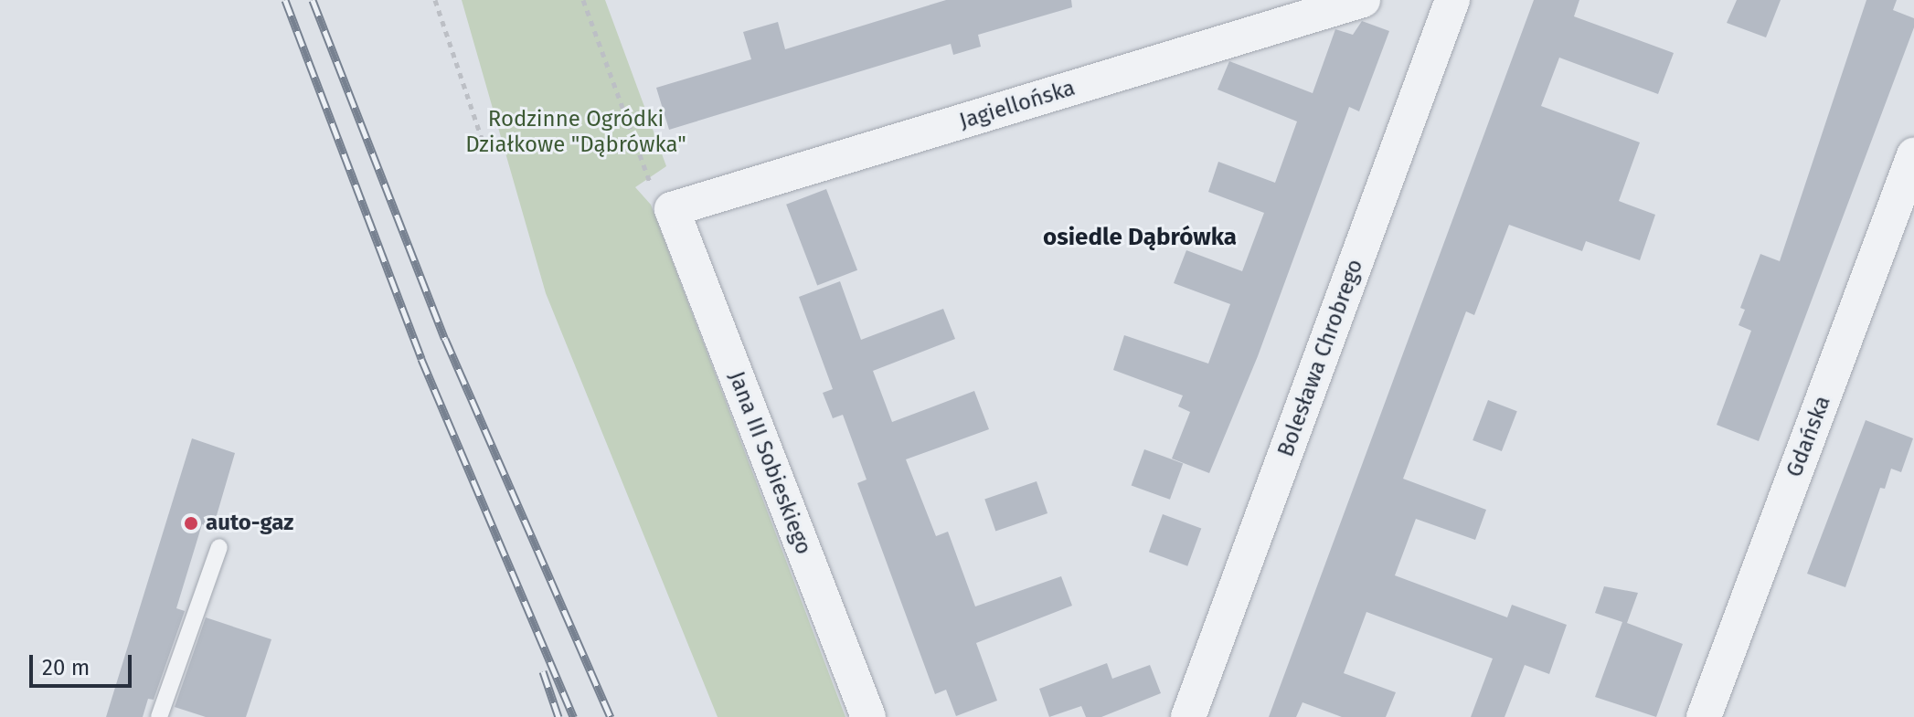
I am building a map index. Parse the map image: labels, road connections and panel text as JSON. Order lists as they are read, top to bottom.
{
  "streets": {
    "street": [
      "Jagiellońska",
      "Bolesława Chrobrego",
      "Gdańska",
      "Jana III Sobieskiego"
    ]
  },
  "crossings": [
    ["Jagiellońska", "Jana III Sobieskiego"]
  ],
  "districts": ["osiedle Dąbrówka"],
  "parks": ["Rodzinne Ogródki Działkowe \"Dąbrówka\""],
  "places": ["auto-gaz"],
  "scale_bar": "20 m"
}
